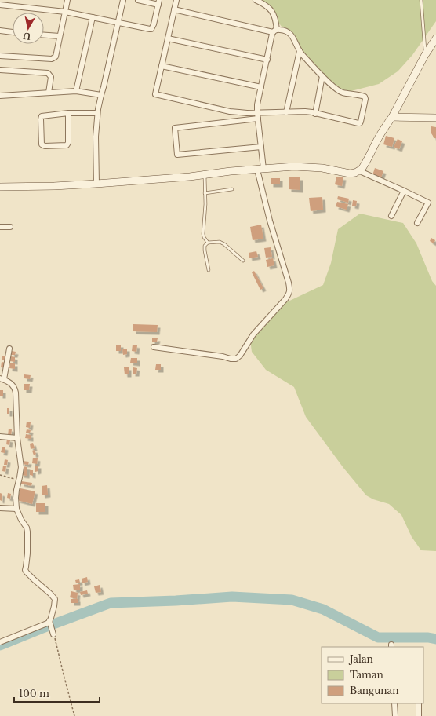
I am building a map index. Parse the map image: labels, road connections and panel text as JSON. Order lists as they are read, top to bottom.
{
  "legend": ["Jalan", "Taman", "Bangunan"],
  "scale_bar": "100 m",
  "north": "bottom"
}
